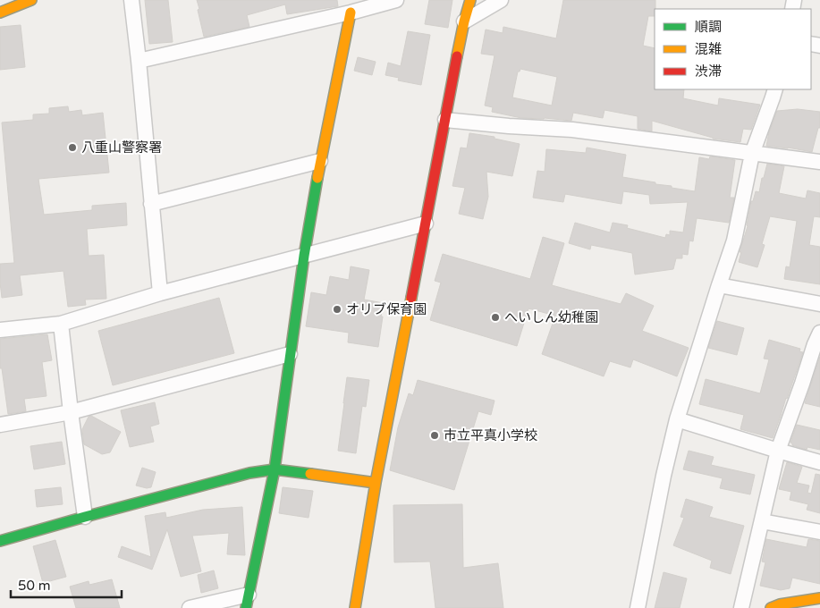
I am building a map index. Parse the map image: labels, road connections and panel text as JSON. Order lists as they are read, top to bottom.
{
  "places": [
    "八重山警察署",
    "オリブ保育園",
    "へいしん幼稚園",
    "市立平真小学校"
  ],
  "legend": ["順調", "混雑", "渋滞"],
  "scale_bar": "50 m"
}
